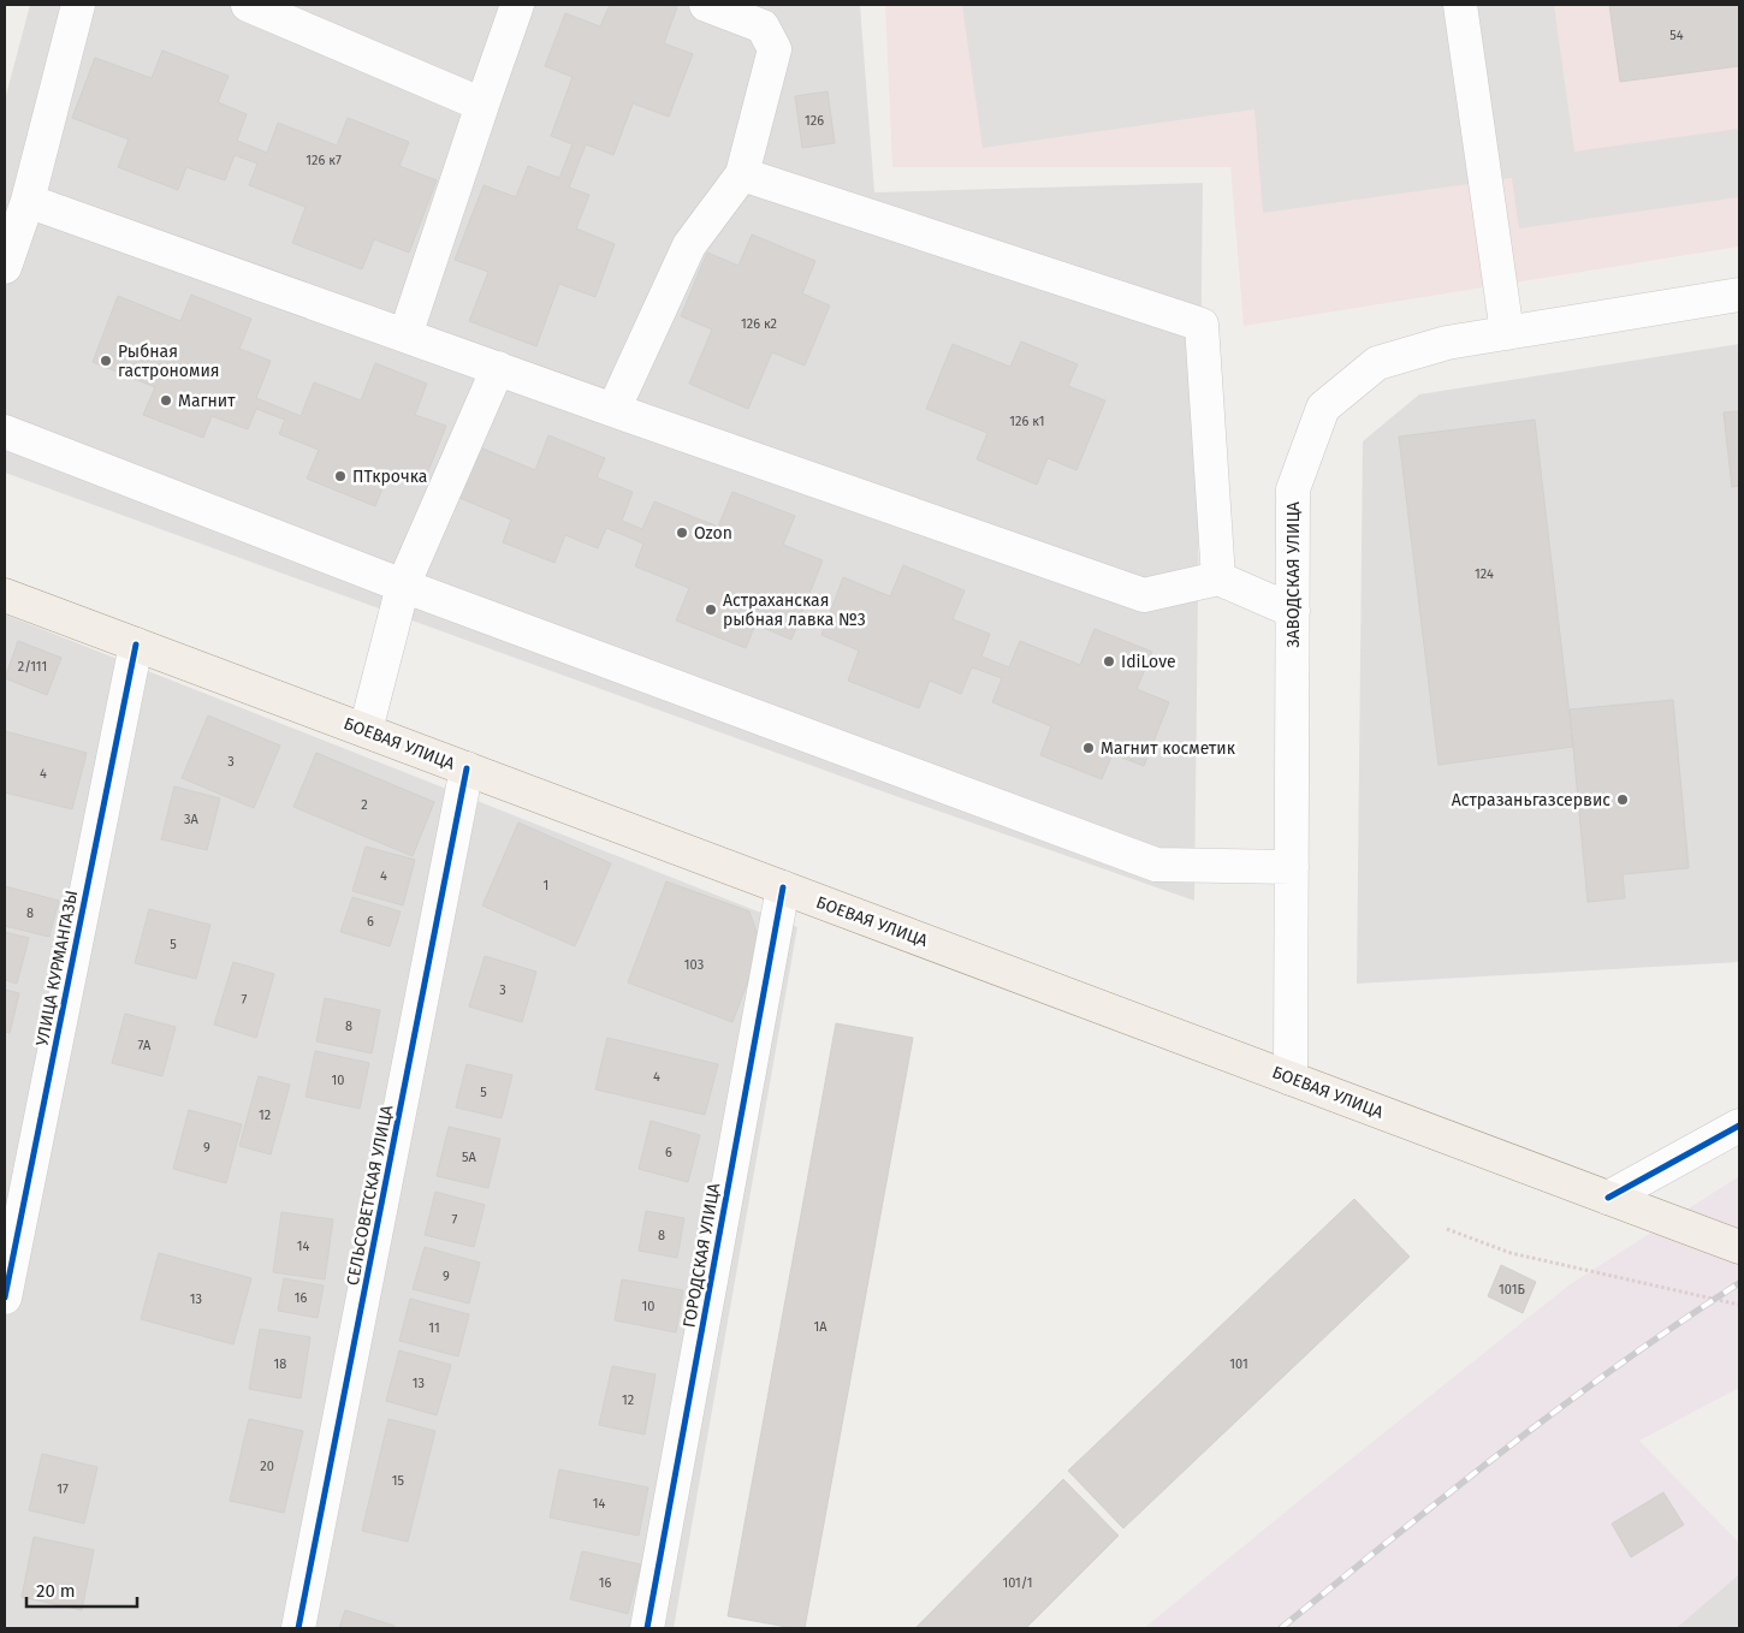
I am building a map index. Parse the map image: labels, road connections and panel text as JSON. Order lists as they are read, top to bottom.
{
  "streets": {
    "main road": ["БОЕВАЯ УЛИЦА"],
    "street": [
      "ЗАВОДСКАЯ УЛИЦА",
      "УЛИЦА КУРМАНГАЗЫ",
      "СЕЛЬСОВЕТСКАЯ УЛИЦА",
      "ГОРОДСКАЯ УЛИЦА"
    ]
  },
  "crossings": [
    ["ЗАВОДСКАЯ УЛИЦА", "БОЕВАЯ УЛИЦА"],
    ["БОЕВАЯ УЛИЦА", "УЛИЦА КУРМАНГАЗЫ"],
    ["БОЕВАЯ УЛИЦА", "СЕЛЬСОВЕТСКАЯ УЛИЦА"],
    ["БОЕВАЯ УЛИЦА", "ГОРОДСКАЯ УЛИЦА"]
  ],
  "places": [
    "Рыбная гастрономия",
    "Магнит",
    "ПТкрочка",
    "Ozon",
    "Астраханская рыбная лавка №3",
    "IdiLove",
    "Магнит косметик",
    "Астразаньгазсервис"
  ],
  "house_numbers": [
    "54",
    "126",
    "126 к7",
    "126 к2",
    "126 к1",
    "124",
    "2/111",
    "3",
    "4",
    "2",
    "3А",
    "4",
    "1",
    "8",
    "6",
    "5",
    "103",
    "3",
    "7",
    "8",
    "7А",
    "4",
    "10",
    "5",
    "12",
    "9",
    "6",
    "5А",
    "7",
    "8",
    "14",
    "9",
    "101Б",
    "16",
    "13",
    "10",
    "1А",
    "11",
    "18",
    "101",
    "13",
    "12",
    "20",
    "15",
    "17",
    "14",
    "16",
    "101/1"
  ],
  "scale_bar": "20 m"
}
